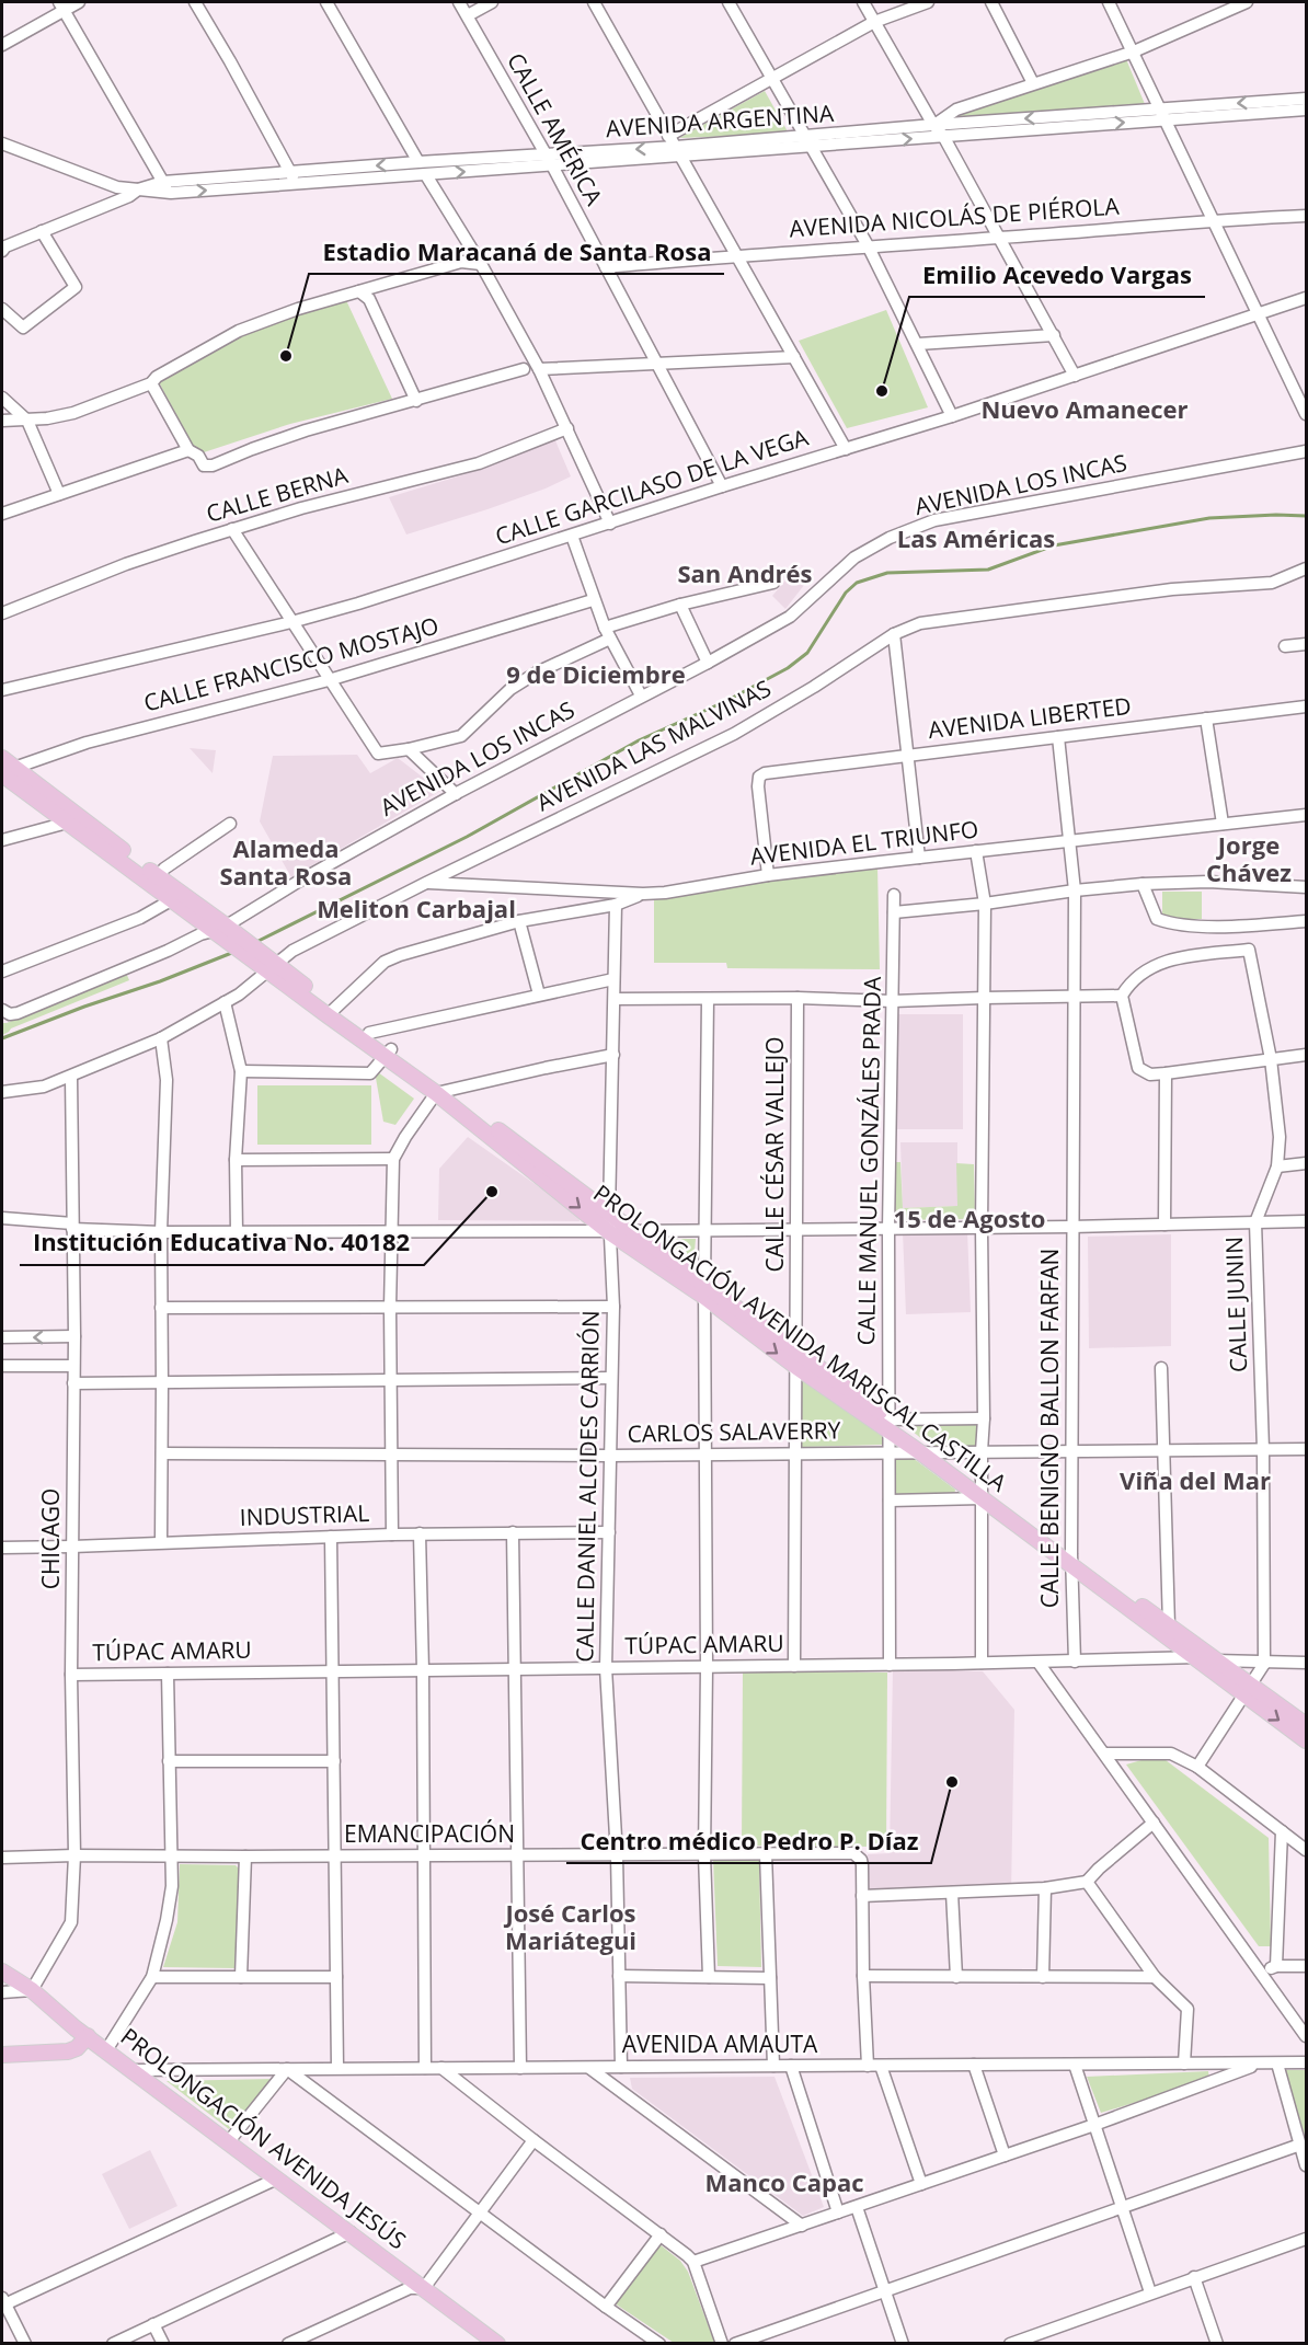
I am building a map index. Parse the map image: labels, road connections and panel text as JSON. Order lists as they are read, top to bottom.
{
  "streets": {
    "main road": ["PROLONGACIÓN AVENIDA MARISCAL CASTILLA", "PROLONGACIÓN AVENIDA JESÚS"],
    "street": [
      "AVENIDA ARGENTINA",
      "CALLE AMÉRICA",
      "AVENIDA NICOLÁS DE PIÉROLA",
      "AVENIDA LOS INCAS",
      "CALLE GARCILASO DE LA VEGA",
      "CALLE BERNA",
      "CALLE FRANCISCO MOSTAJO",
      "AVENIDA LIBERTED",
      "AVENIDA LAS MALVINAS",
      "AVENIDA EL TRIUNFO",
      "CALLE CÉSAR VALLEJO",
      "CALLE MANUEL GONZÁLES PRADA",
      "CALLE JUNIN",
      "CALLE BENIGNO BALLON FARFAN",
      "CARLOS SALAVERRY",
      "CALLE DANIEL ALCIDES CARRIÓN",
      "INDUSTRIAL",
      "CHICAGO",
      "TÚPAC AMARU",
      "EMANCIPACIÓN",
      "AVENIDA AMAUTA"
    ]
  },
  "crossings": [
    ["AVENIDA ARGENTINA", "CALLE AMÉRICA"],
    ["CALLE AMÉRICA", "AVENIDA NICOLÁS DE PIÉROLA"],
    ["CALLE AMÉRICA", "CALLE GARCILASO DE LA VEGA"],
    ["AVENIDA LOS INCAS", "PROLONGACIÓN AVENIDA MARISCAL CASTILLA"],
    ["AVENIDA LIBERTED", "AVENIDA EL TRIUNFO"],
    ["AVENIDA LIBERTED", "CALLE BENIGNO BALLON FARFAN"],
    ["AVENIDA LAS MALVINAS", "AVENIDA EL TRIUNFO"],
    ["AVENIDA LAS MALVINAS", "PROLONGACIÓN AVENIDA MARISCAL CASTILLA"],
    ["AVENIDA LAS MALVINAS", "CHICAGO"],
    ["AVENIDA EL TRIUNFO", "CALLE BENIGNO BALLON FARFAN"],
    ["CALLE CÉSAR VALLEJO", "PROLONGACIÓN AVENIDA MARISCAL CASTILLA"],
    ["CALLE CÉSAR VALLEJO", "CARLOS SALAVERRY"],
    ["CALLE CÉSAR VALLEJO", "TÚPAC AMARU"],
    ["CALLE MANUEL GONZÁLES PRADA", "PROLONGACIÓN AVENIDA MARISCAL CASTILLA"],
    ["CALLE MANUEL GONZÁLES PRADA", "CARLOS SALAVERRY"],
    ["CALLE MANUEL GONZÁLES PRADA", "TÚPAC AMARU"],
    ["CALLE JUNIN", "CARLOS SALAVERRY"],
    ["CALLE JUNIN", "TÚPAC AMARU"],
    ["PROLONGACIÓN AVENIDA MARISCAL CASTILLA", "CALLE BENIGNO BALLON FARFAN"],
    ["PROLONGACIÓN AVENIDA MARISCAL CASTILLA", "CARLOS SALAVERRY"],
    ["PROLONGACIÓN AVENIDA MARISCAL CASTILLA", "CALLE DANIEL ALCIDES CARRIÓN"],
    ["PROLONGACIÓN AVENIDA MARISCAL CASTILLA", "TÚPAC AMARU"],
    ["CALLE BENIGNO BALLON FARFAN", "CARLOS SALAVERRY"],
    ["CALLE BENIGNO BALLON FARFAN", "TÚPAC AMARU"],
    ["CARLOS SALAVERRY", "CALLE DANIEL ALCIDES CARRIÓN"],
    ["CALLE DANIEL ALCIDES CARRIÓN", "INDUSTRIAL"],
    ["CALLE DANIEL ALCIDES CARRIÓN", "TÚPAC AMARU"],
    ["CALLE DANIEL ALCIDES CARRIÓN", "EMANCIPACIÓN"],
    ["CALLE DANIEL ALCIDES CARRIÓN", "AVENIDA AMAUTA"],
    ["INDUSTRIAL", "CHICAGO"],
    ["CHICAGO", "TÚPAC AMARU"],
    ["CHICAGO", "EMANCIPACIÓN"],
    ["CHICAGO", "PROLONGACIÓN AVENIDA JESÚS"],
    ["AVENIDA AMAUTA", "PROLONGACIÓN AVENIDA JESÚS"]
  ],
  "districts": [
    "Nuevo Amanecer",
    "Las Américas",
    "San Andrés",
    "9 de Diciembre",
    "Jorge Chávez",
    "Alameda Santa Rosa",
    "Meliton Carbajal",
    "15 de Agosto",
    "Viña del Mar",
    "José Carlos Mariátegui",
    "Manco Capac"
  ],
  "places": [
    "Estadio Maracaná de Santa Rosa",
    "Emilio Acevedo Vargas",
    "Institución Educativa No. 40182",
    "Centro médico Pedro P. Díaz"
  ]
}
